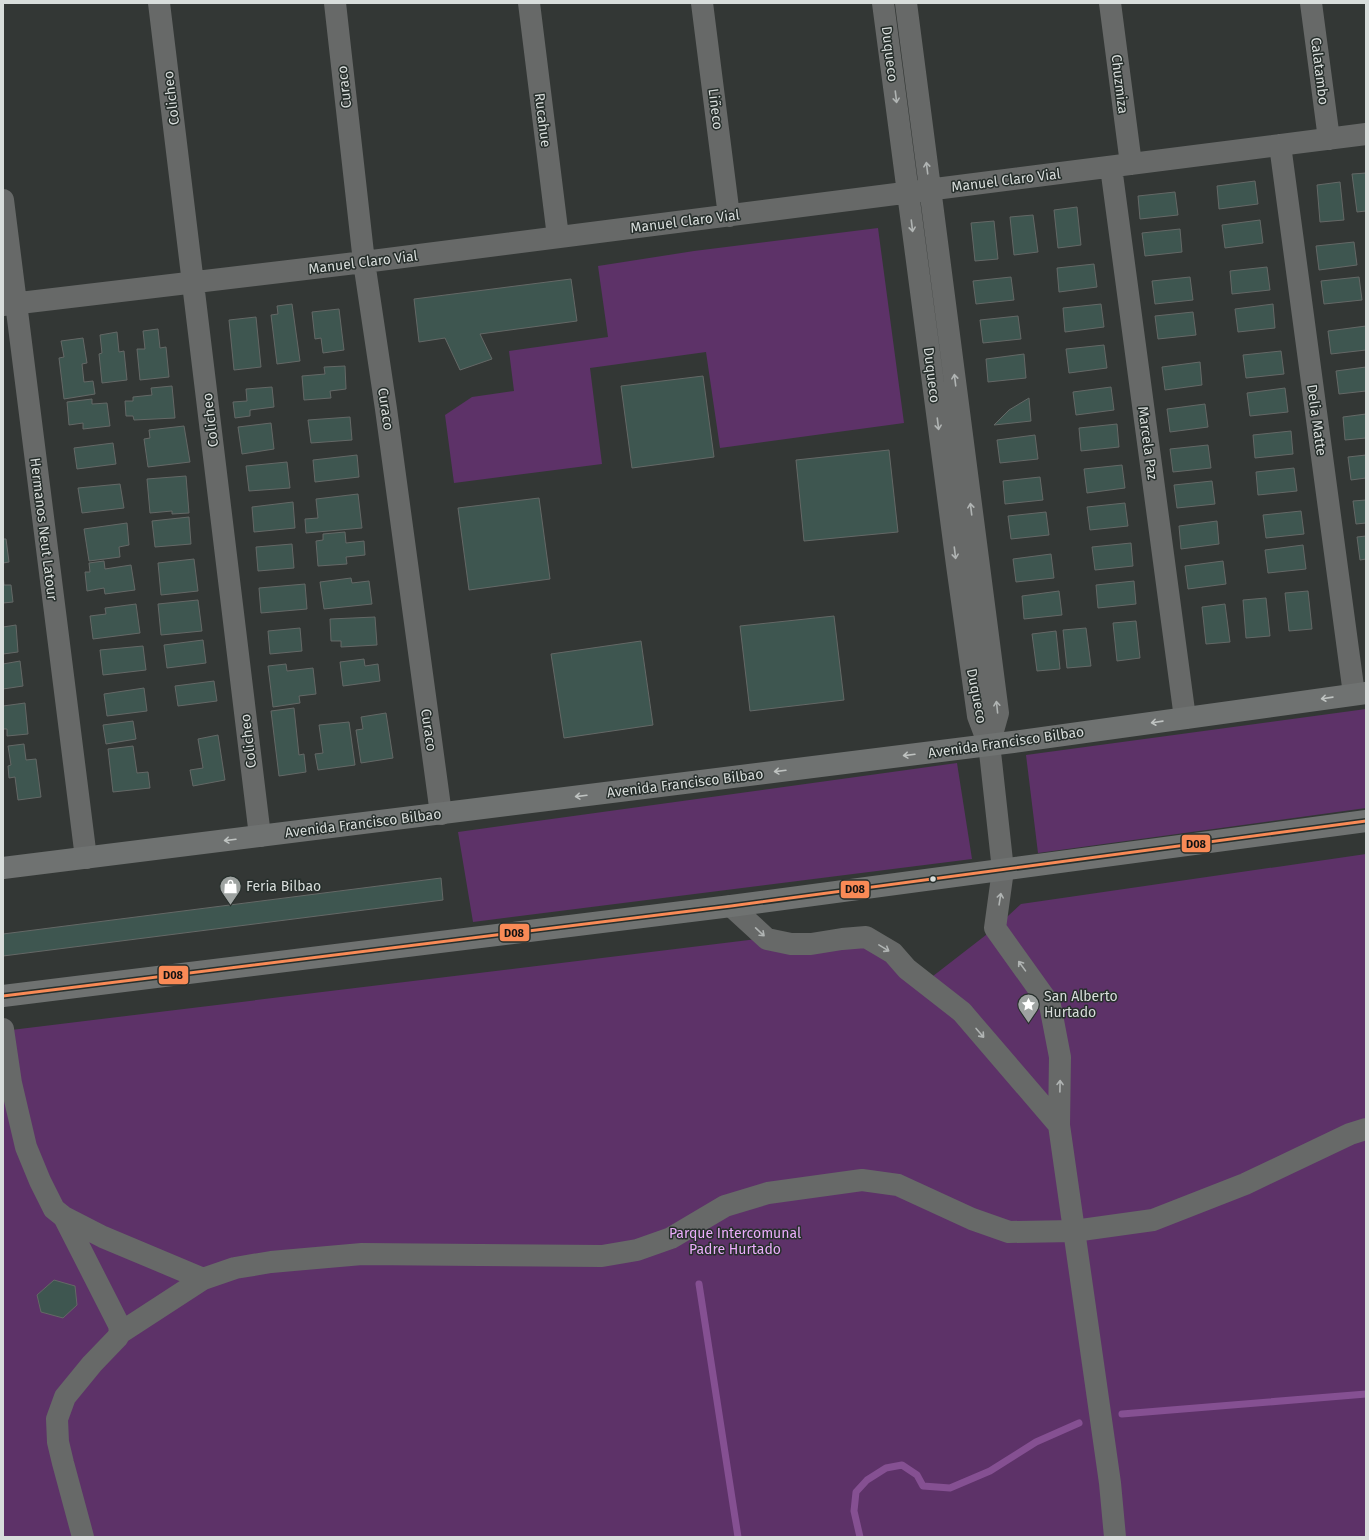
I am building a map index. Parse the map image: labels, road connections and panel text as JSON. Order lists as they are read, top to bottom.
{
  "streets": {
    "main road": ["Avenida Francisco Bilbao"],
    "street": [
      "Duqueco",
      "Calatambo",
      "Chuzmiza",
      "Curaco",
      "Colicheo",
      "Liñeco",
      "Rucahue",
      "Manuel Claro Vial",
      "Delia Matte",
      "Marcela Paz",
      "Hermanos Neut Latour"
    ]
  },
  "crossings": [
    ["Duqueco", "Manuel Claro Vial"],
    ["Duqueco", "Avenida Francisco Bilbao"],
    ["Calatambo", "Manuel Claro Vial"],
    ["Chuzmiza", "Manuel Claro Vial"],
    ["Chuzmiza", "Marcela Paz"],
    ["Curaco", "Manuel Claro Vial"],
    ["Curaco", "Avenida Francisco Bilbao"],
    ["Colicheo", "Manuel Claro Vial"],
    ["Colicheo", "Avenida Francisco Bilbao"],
    ["Liñeco", "Manuel Claro Vial"],
    ["Rucahue", "Manuel Claro Vial"],
    ["Manuel Claro Vial", "Delia Matte"],
    ["Manuel Claro Vial", "Marcela Paz"],
    ["Manuel Claro Vial", "Hermanos Neut Latour"],
    ["Delia Matte", "Avenida Francisco Bilbao"],
    ["Marcela Paz", "Avenida Francisco Bilbao"],
    ["Hermanos Neut Latour", "Avenida Francisco Bilbao"]
  ],
  "parks": ["Parque Intercomunal Padre Hurtado"],
  "places": {
    "shop": ["Feria Bilbao"],
    "place": ["San Alberto Hurtado"]
  },
  "lines": ["transit line D08"]
}
